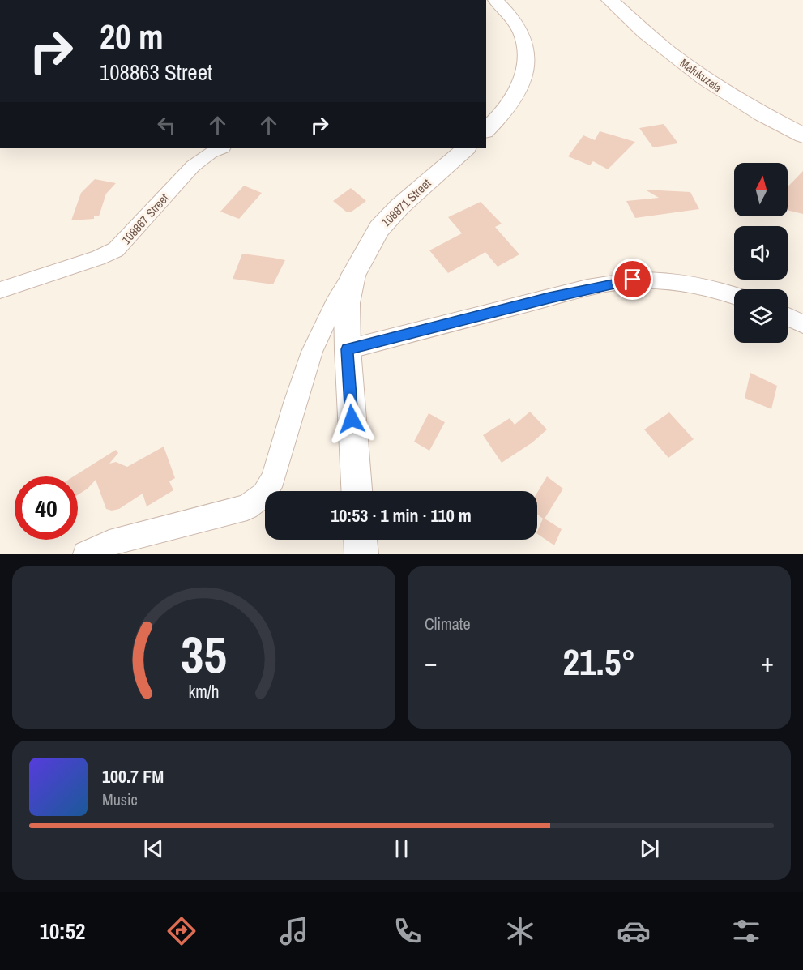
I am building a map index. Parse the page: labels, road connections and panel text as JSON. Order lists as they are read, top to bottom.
{
  "streets": {
    "main road": ["Mafukuzela"],
    "street": ["108871 Street", "108867 Street"]
  },
  "north": "top",
  "page": {
    "turn": ["20 m", "108863 Street"],
    "limit": "40",
    "trip": "10:53 · 1 min · 110 m",
    "tile": "Climate",
    "heat": ["−", "21.5°", "+"],
    "song": ["100.7 FM", "Music"],
    "tabs": "10:52",
    "gauge": ["35", "km/h"]
  }
}
